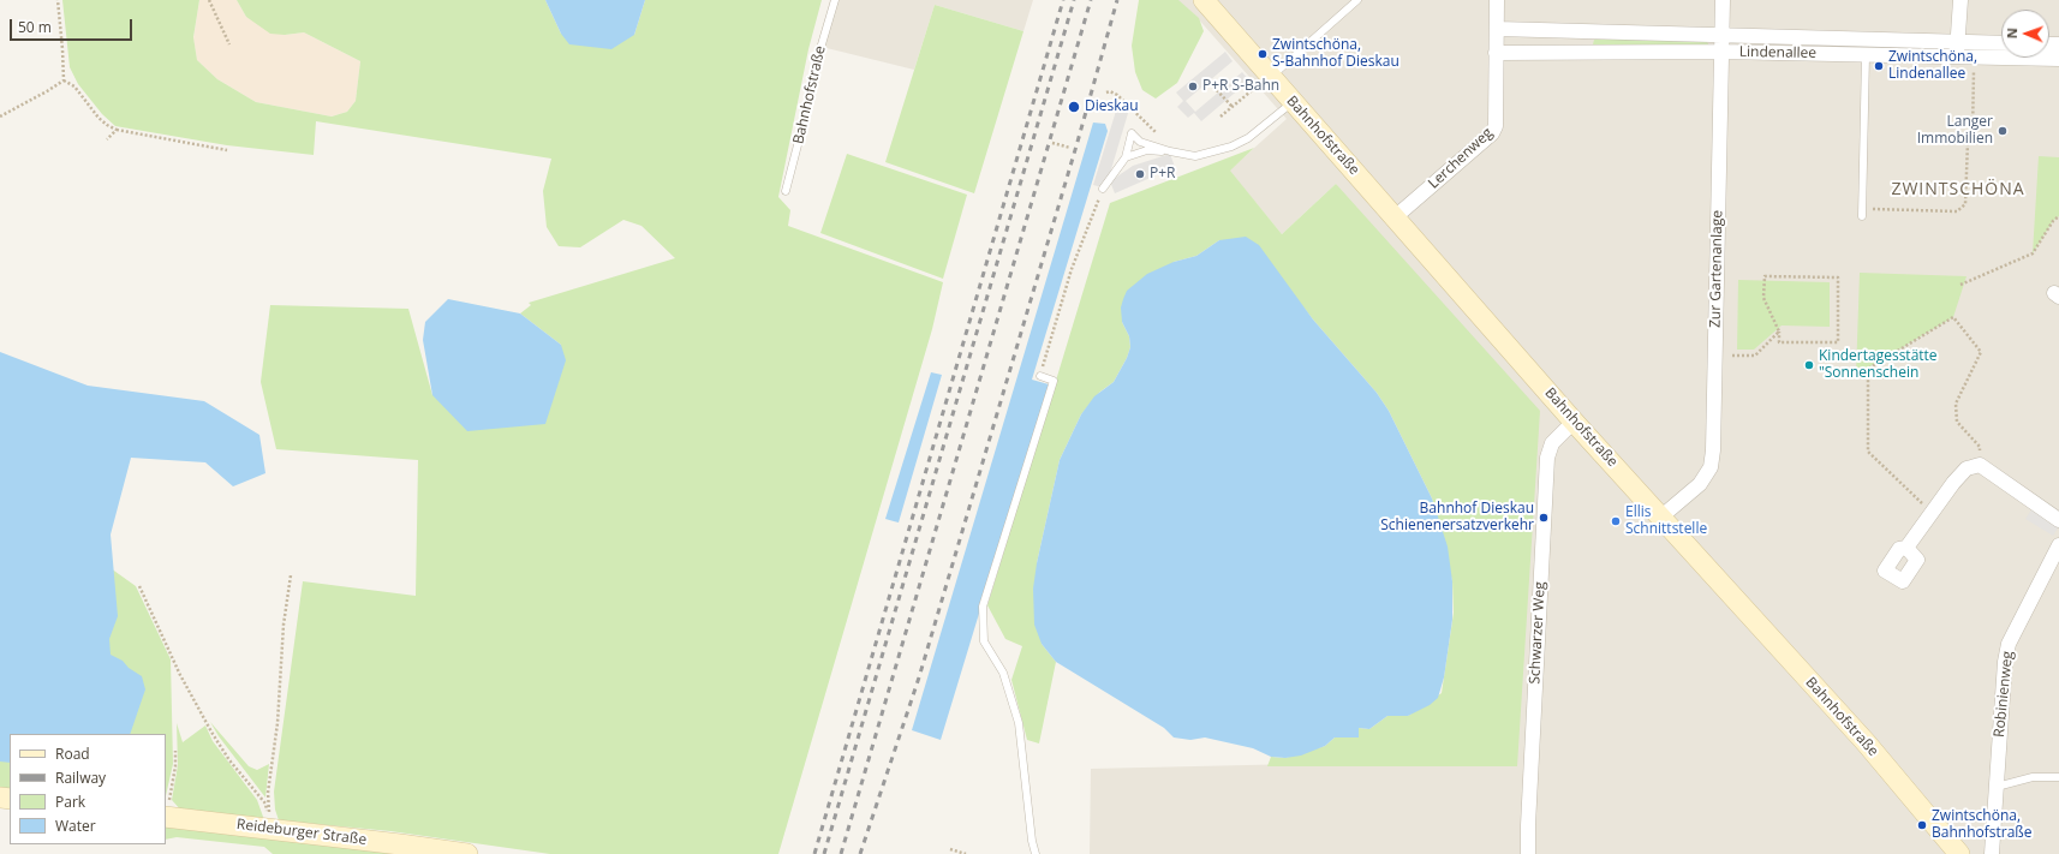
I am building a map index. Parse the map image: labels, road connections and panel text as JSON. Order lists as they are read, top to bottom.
{
  "streets": {
    "street": [
      "Lindenallee",
      "Bahnhofstraße",
      "Lerchenweg",
      "Zur Gartenanlage",
      "Schwarzer Weg",
      "Robinienweg",
      "Reideburger Straße"
    ]
  },
  "crossings": [
    ["Lindenallee", "Lerchenweg"],
    ["Lindenallee", "Zur Gartenanlage"],
    ["Bahnhofstraße", "Lerchenweg"],
    ["Bahnhofstraße", "Zur Gartenanlage"],
    ["Bahnhofstraße", "Schwarzer Weg"]
  ],
  "districts": ["ZWINTSCHÖNA"],
  "places": [
    "Zwintschöna, S-Bahnhof Dieskau",
    "Zwintschöna, Lindenallee",
    "P+R S-Bahn",
    "Dieskau",
    "Langer Immobilien",
    "P+R",
    "Kindertagesstätte \"Sonnenschein",
    "Bahnhof Dieskau Schienenersatzverkehr",
    "Ellis Schnittstelle",
    "Zwintschöna, Bahnhofstraße"
  ],
  "legend": [
    "Road",
    "Railway",
    "Park",
    "Water"
  ],
  "scale_bar": "50 m",
  "north": "left"
}
